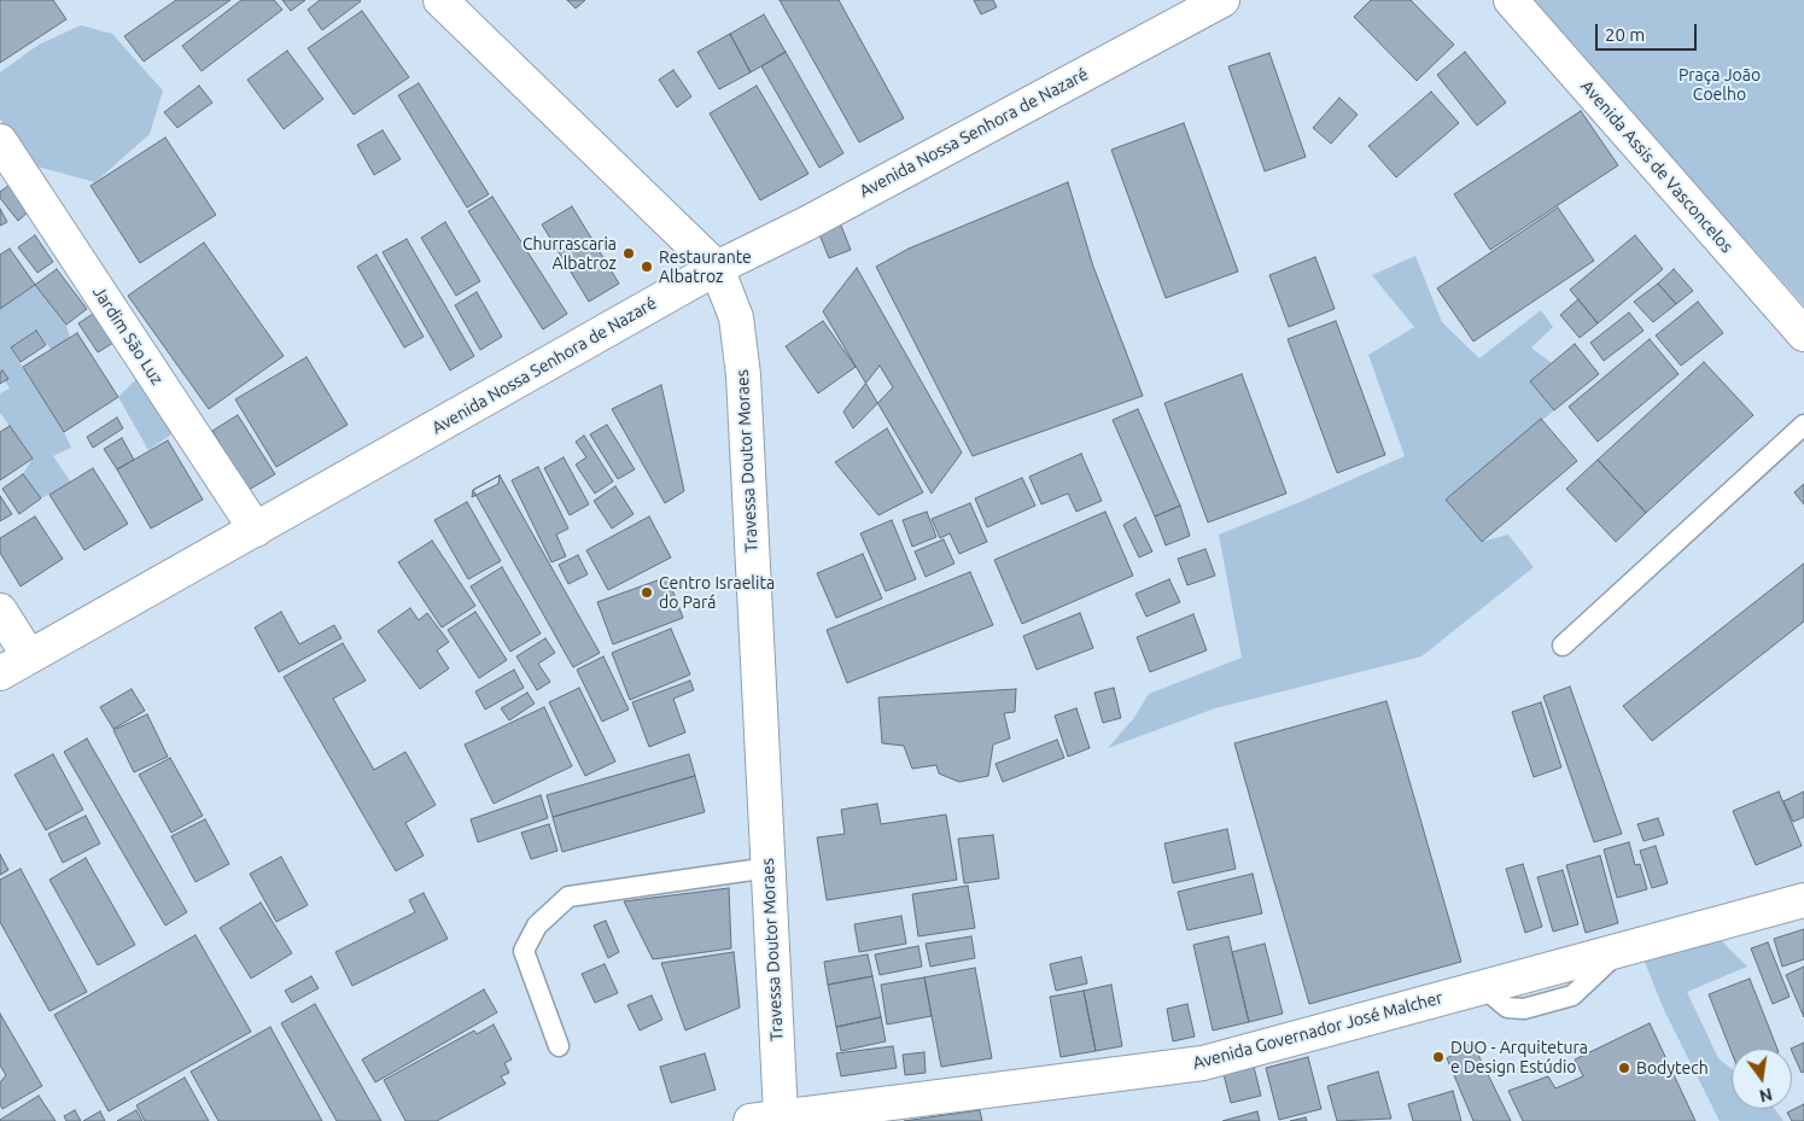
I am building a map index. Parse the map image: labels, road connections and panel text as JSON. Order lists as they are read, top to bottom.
{
  "streets": {
    "main road": [
      "Avenida Nossa Senhora de Nazaré",
      "Avenida Assis de Vasconcelos",
      "Jardim São Luz",
      "Travessa Doutor Moraes",
      "Avenida Governador José Malcher"
    ]
  },
  "crossings": [
    ["Avenida Nossa Senhora de Nazaré", "Jardim São Luz"],
    ["Avenida Nossa Senhora de Nazaré", "Travessa Doutor Moraes"],
    ["Travessa Doutor Moraes", "Avenida Governador José Malcher"]
  ],
  "parks": ["Praça João Coelho"],
  "places": [
    "Churrascaria Albatroz",
    "Restaurante Albatroz",
    "Centro Israelita do Pará",
    "DUO - Arquitetura e Design Estúdio",
    "Bodytech"
  ],
  "scale_bar": "20 m",
  "north": "bottom"
}
